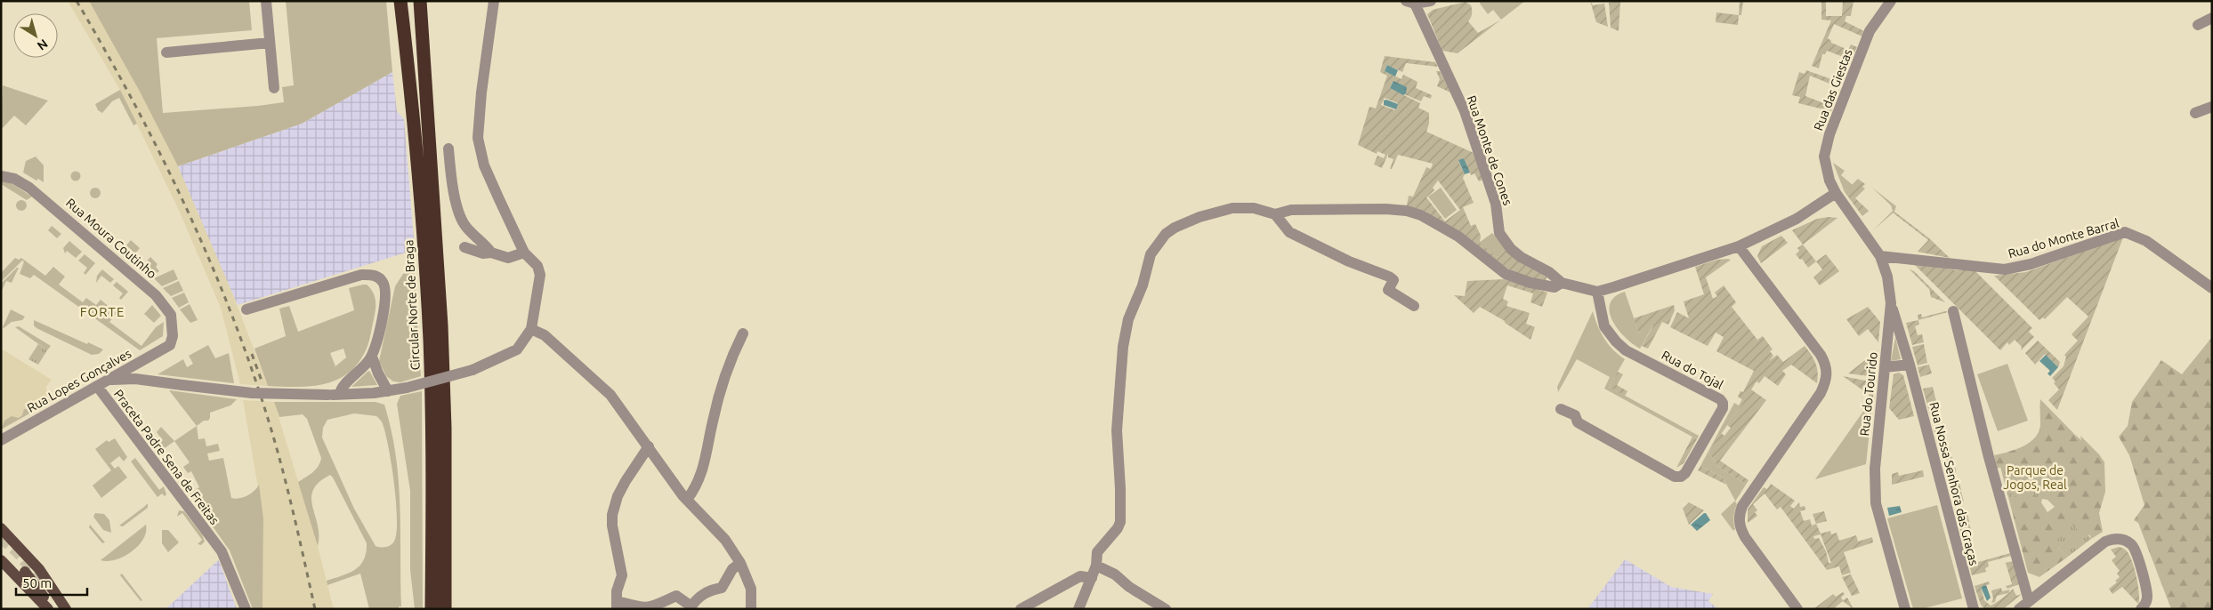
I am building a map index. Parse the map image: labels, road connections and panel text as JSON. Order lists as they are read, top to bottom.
{
  "streets": {
    "highway": ["Circular Norte de Braga"],
    "street": [
      "Rua das Giestas",
      "Rua Monte de Cones",
      "Rua Moura Coutinho",
      "Rua do Monte Barral",
      "Rua do Tojal",
      "Rua Lopes Gonçalves",
      "Rua do Tourido",
      "Praceta Padre Sena de Freitas",
      "Rua Nossa Senhora das Graças"
    ]
  },
  "crossings": [
    ["Rua das Giestas", "Rua do Tourido"],
    ["Rua Moura Coutinho", "Rua Lopes Gonçalves"],
    ["Rua do Monte Barral", "Rua do Tourido"],
    ["Rua Lopes Gonçalves", "Praceta Padre Sena de Freitas"],
    ["Rua do Tourido", "Rua Nossa Senhora das Graças"]
  ],
  "districts": ["FORTE"],
  "parks": ["Parque de Jogos, Real"],
  "scale_bar": "50 m",
  "north": "bottom right"
}
